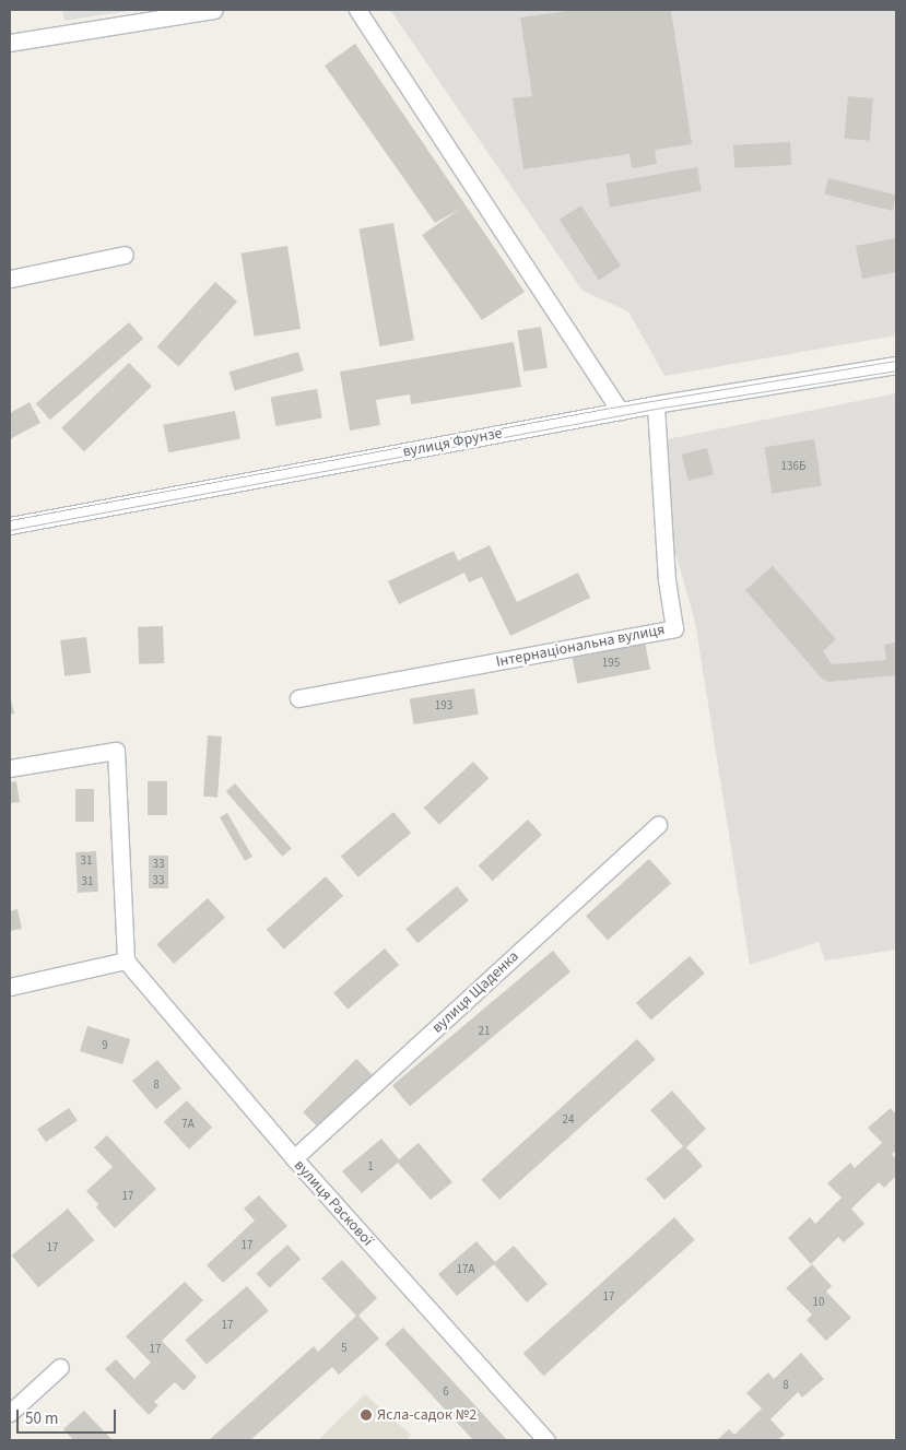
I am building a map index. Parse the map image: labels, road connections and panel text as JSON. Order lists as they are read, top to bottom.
{
  "streets": {
    "street": [
      "вулиця Фрунзе",
      "Інтернаціональна вулиця",
      "вулиця Щаденка",
      "вулиця Раскової"
    ]
  },
  "crossings": [
    ["вулиця Фрунзе", "Інтернаціональна вулиця"],
    ["вулиця Щаденка", "вулиця Раскової"]
  ],
  "places": ["Ясла-садок №2"],
  "house_numbers": [
    "136Б",
    "195",
    "193",
    "31",
    "33",
    "33",
    "31",
    "21",
    "9",
    "8",
    "24",
    "7А",
    "1",
    "17",
    "17",
    "17",
    "17А",
    "17",
    "10",
    "17",
    "5",
    "17",
    "8",
    "6"
  ],
  "scale_bar": "50 m"
}
